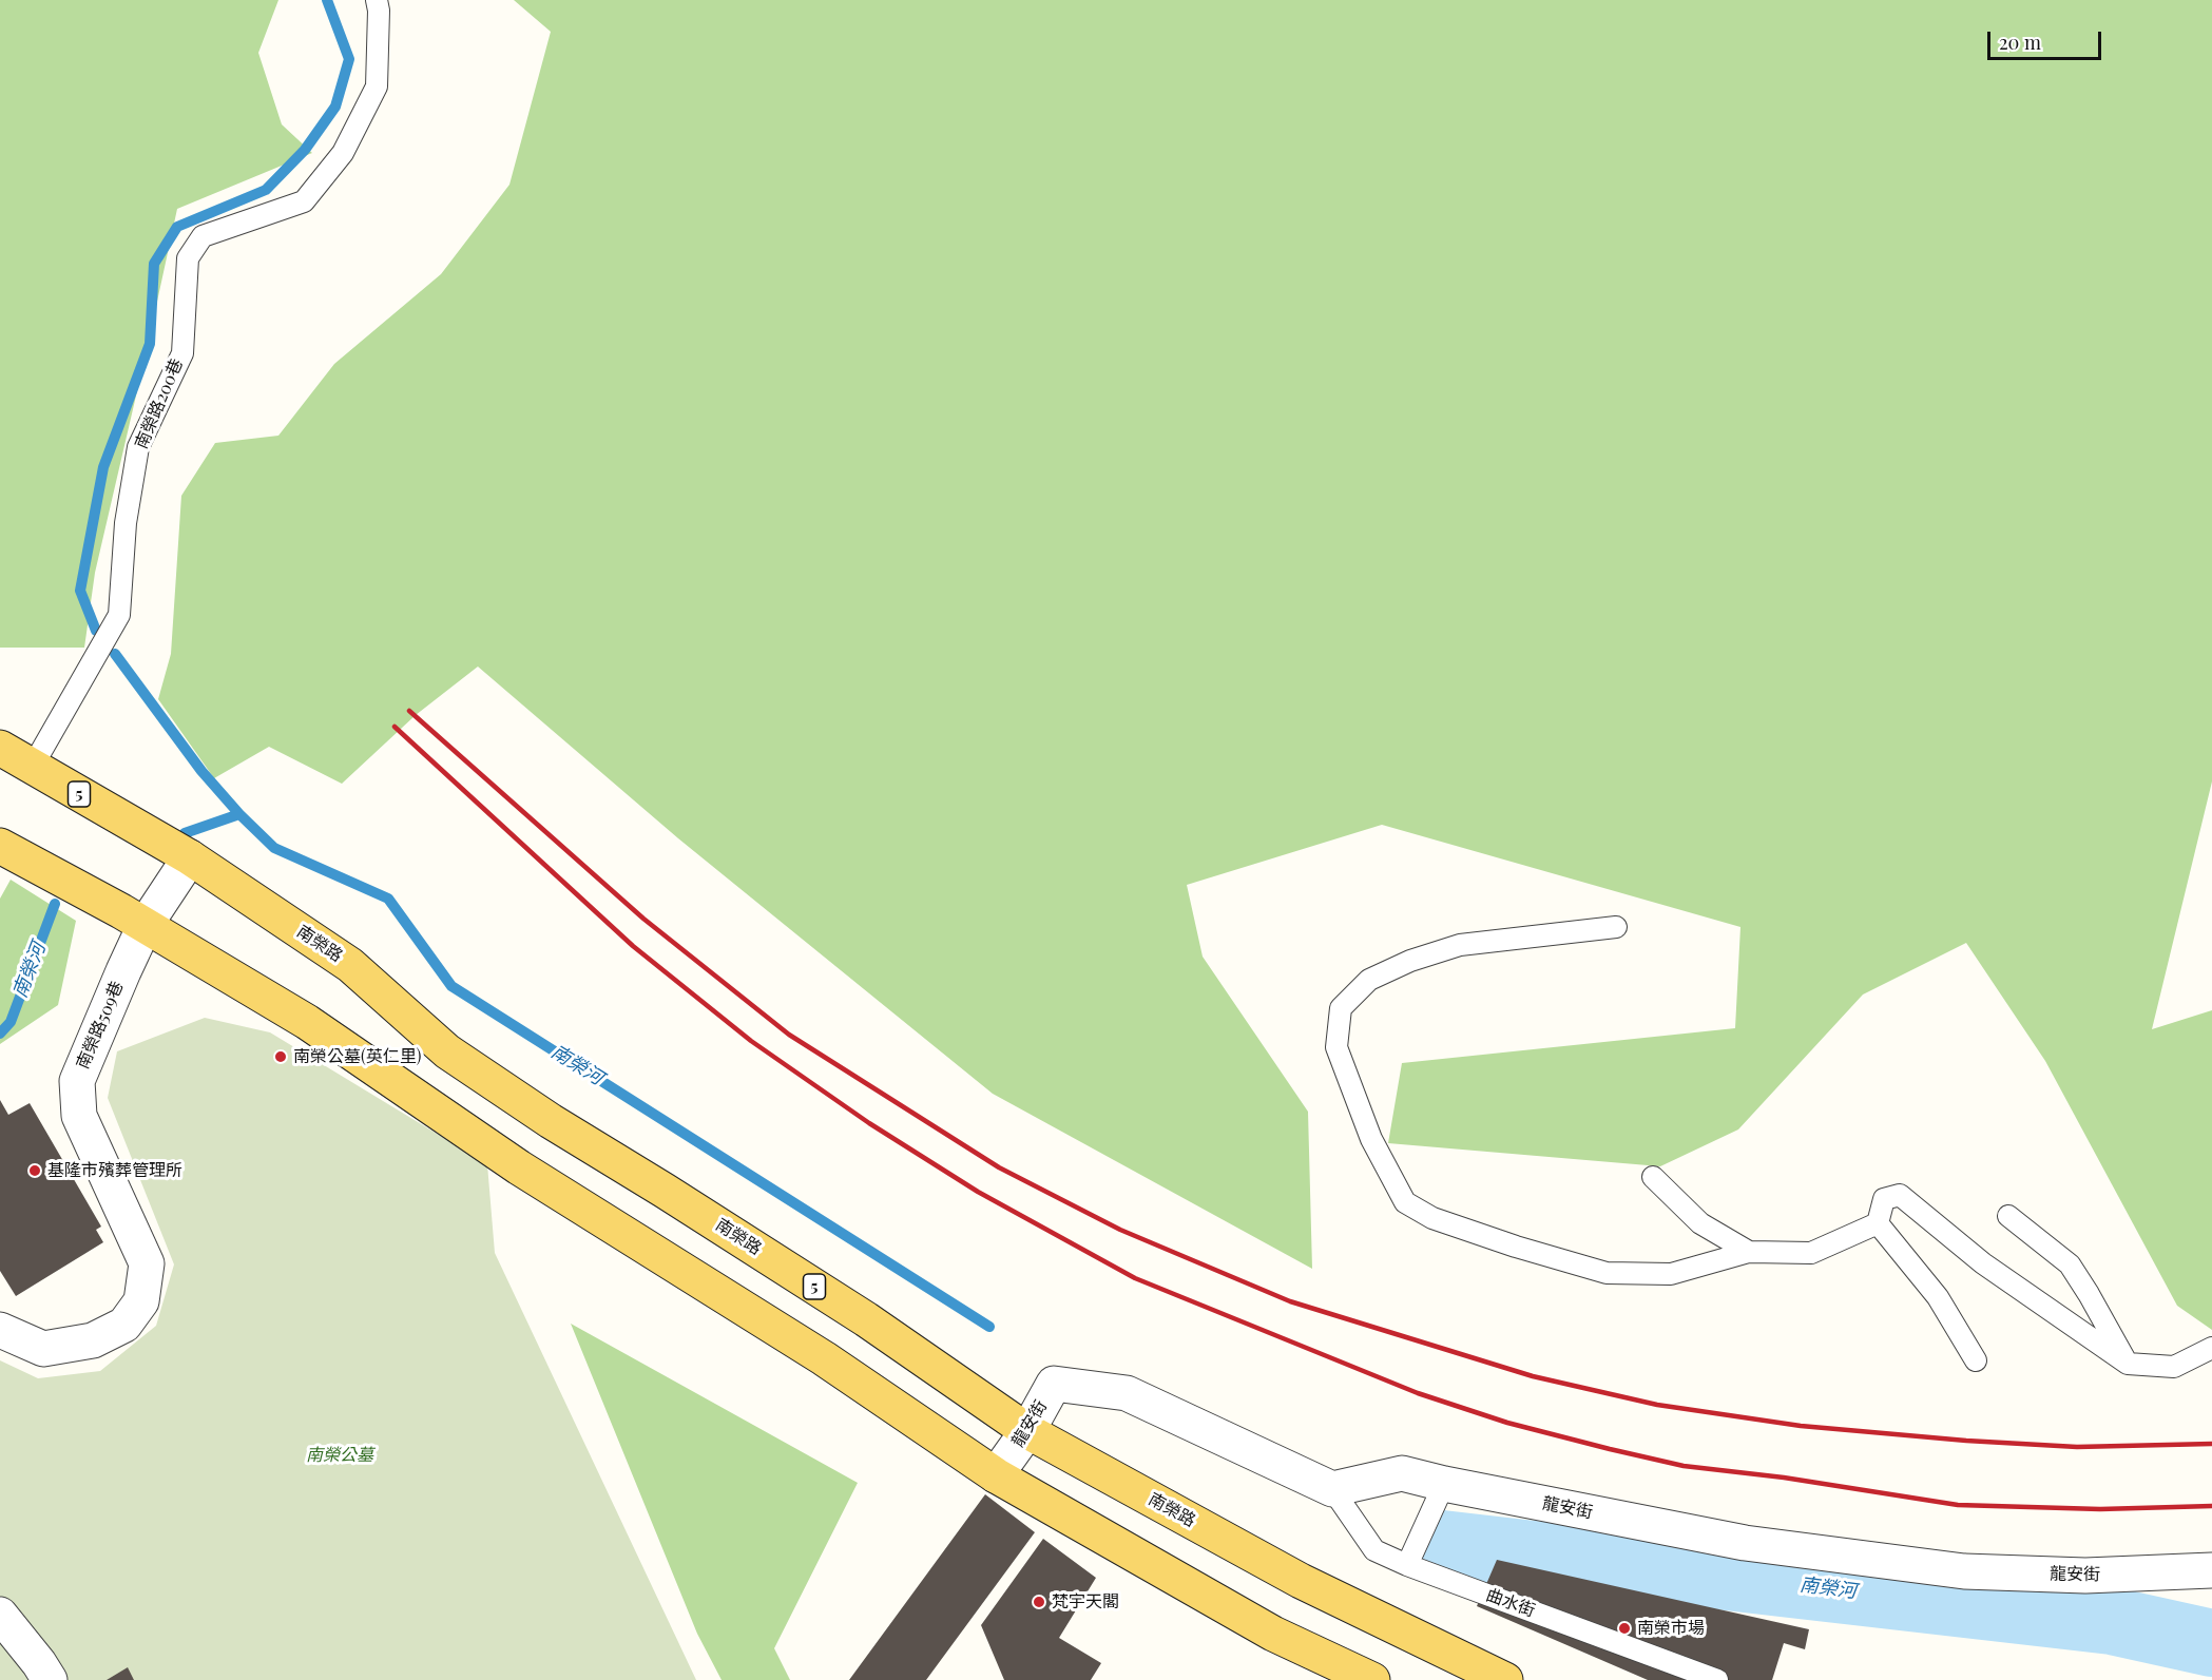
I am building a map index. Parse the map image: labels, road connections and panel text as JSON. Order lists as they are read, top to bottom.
{
  "streets": {
    "main road": ["5", "南榮路"],
    "street": ["南榮路509巷", "龍安街"],
    "lane": ["南榮路200巷", "曲水街"]
  },
  "crossings": [
    ["南榮路200巷", "南榮路"],
    ["南榮路", "南榮路509巷"],
    ["南榮路", "龍安街"],
    ["龍安街", "曲水街"]
  ],
  "water": ["南榮河"],
  "parks": ["南榮公墓"],
  "places": [
    "南榮公墓(英仁里)",
    "基隆市殯葬管理所",
    "梵宇天閣",
    "南榮市場"
  ],
  "scale_bar": "20 m"
}
